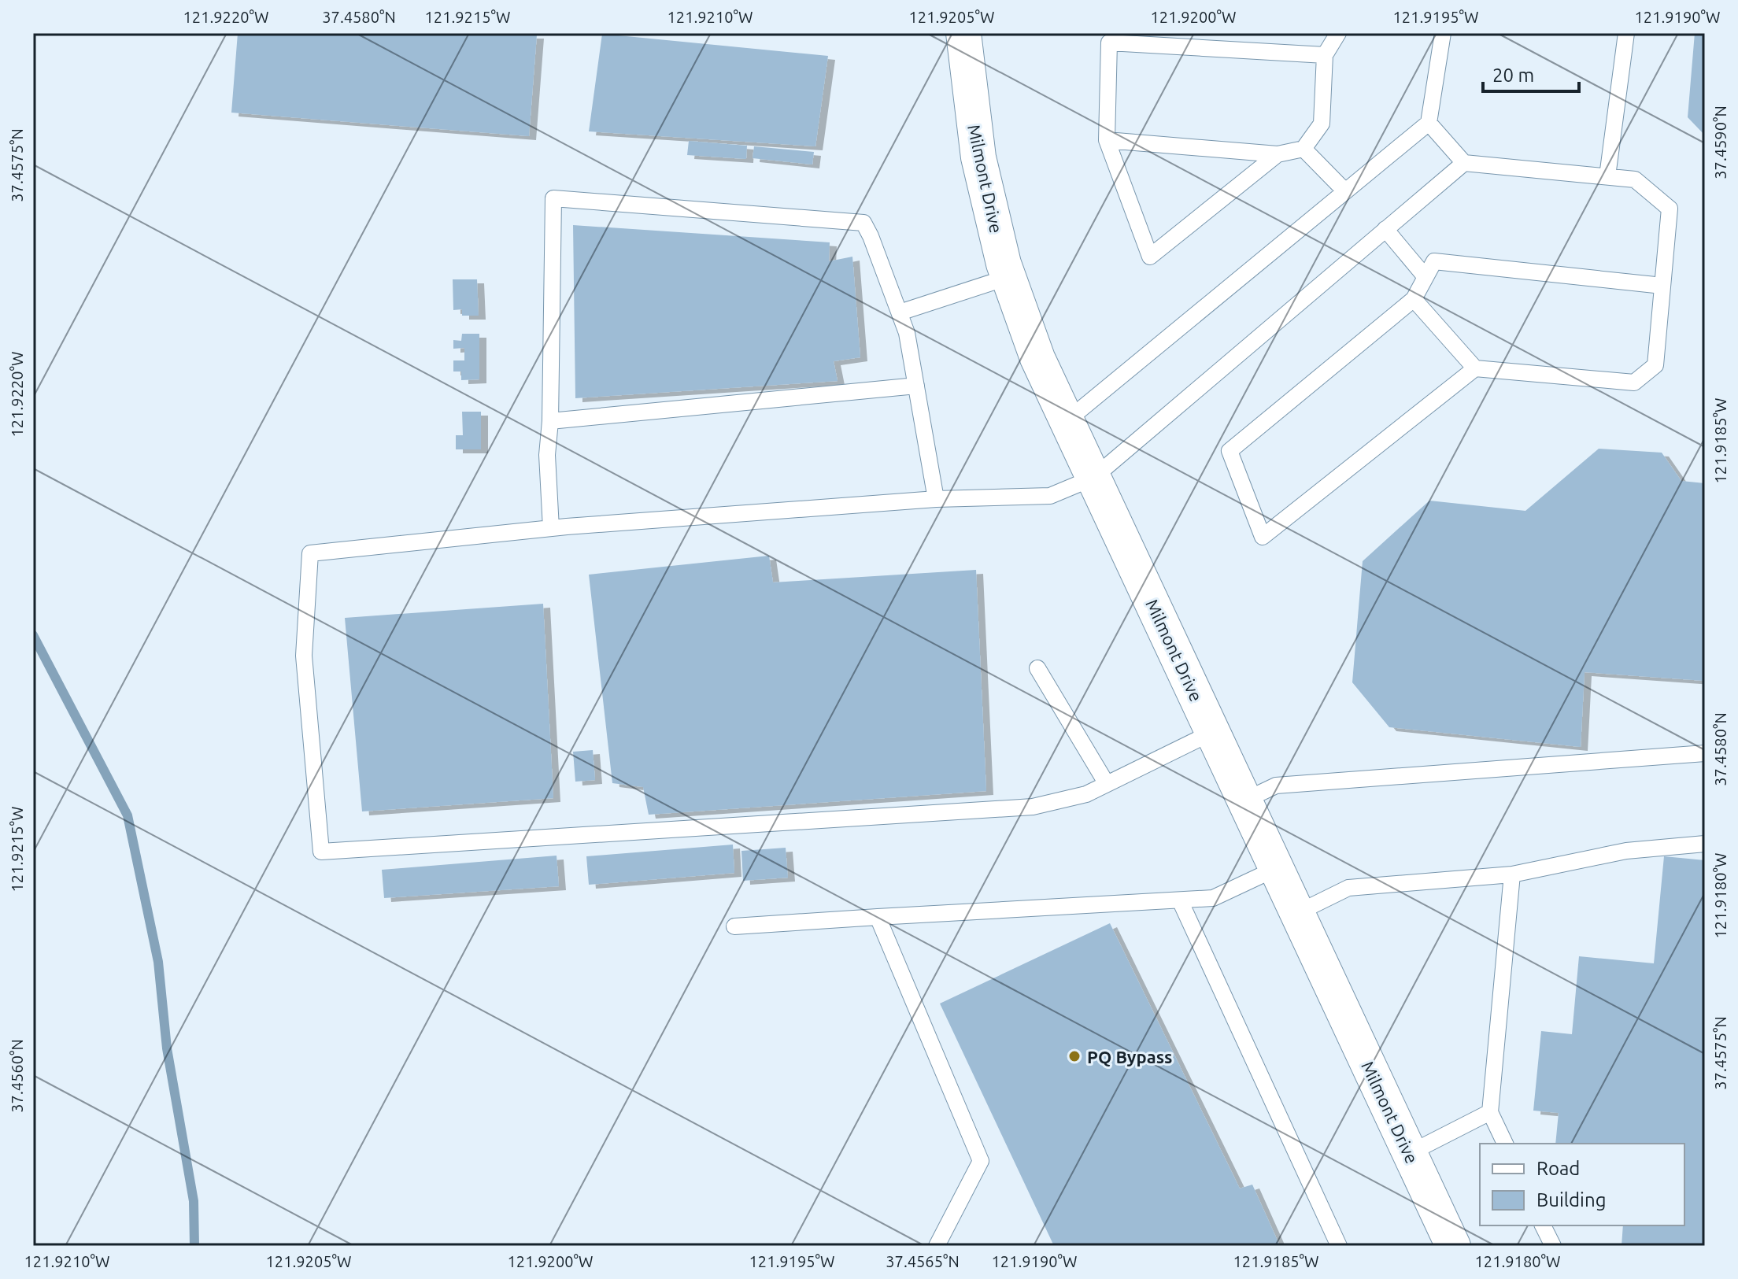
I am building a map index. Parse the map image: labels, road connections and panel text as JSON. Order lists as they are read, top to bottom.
{
  "streets": {
    "street": ["Milmont Drive"]
  },
  "places": ["PQ Bypass"],
  "legend": ["Road", "Building"],
  "scale_bar": "20 m",
  "coordinates": [
    "121.9220°W",
    "37.4580°N",
    "121.9215°W",
    "121.9210°W",
    "121.9205°W",
    "121.9200°W",
    "121.9195°W",
    "121.9190°W",
    "37.4590°N",
    "37.4575°N",
    "121.9185°W",
    "121.9180°W",
    "37.4560°N",
    "37.4565°N"
  ]
}
